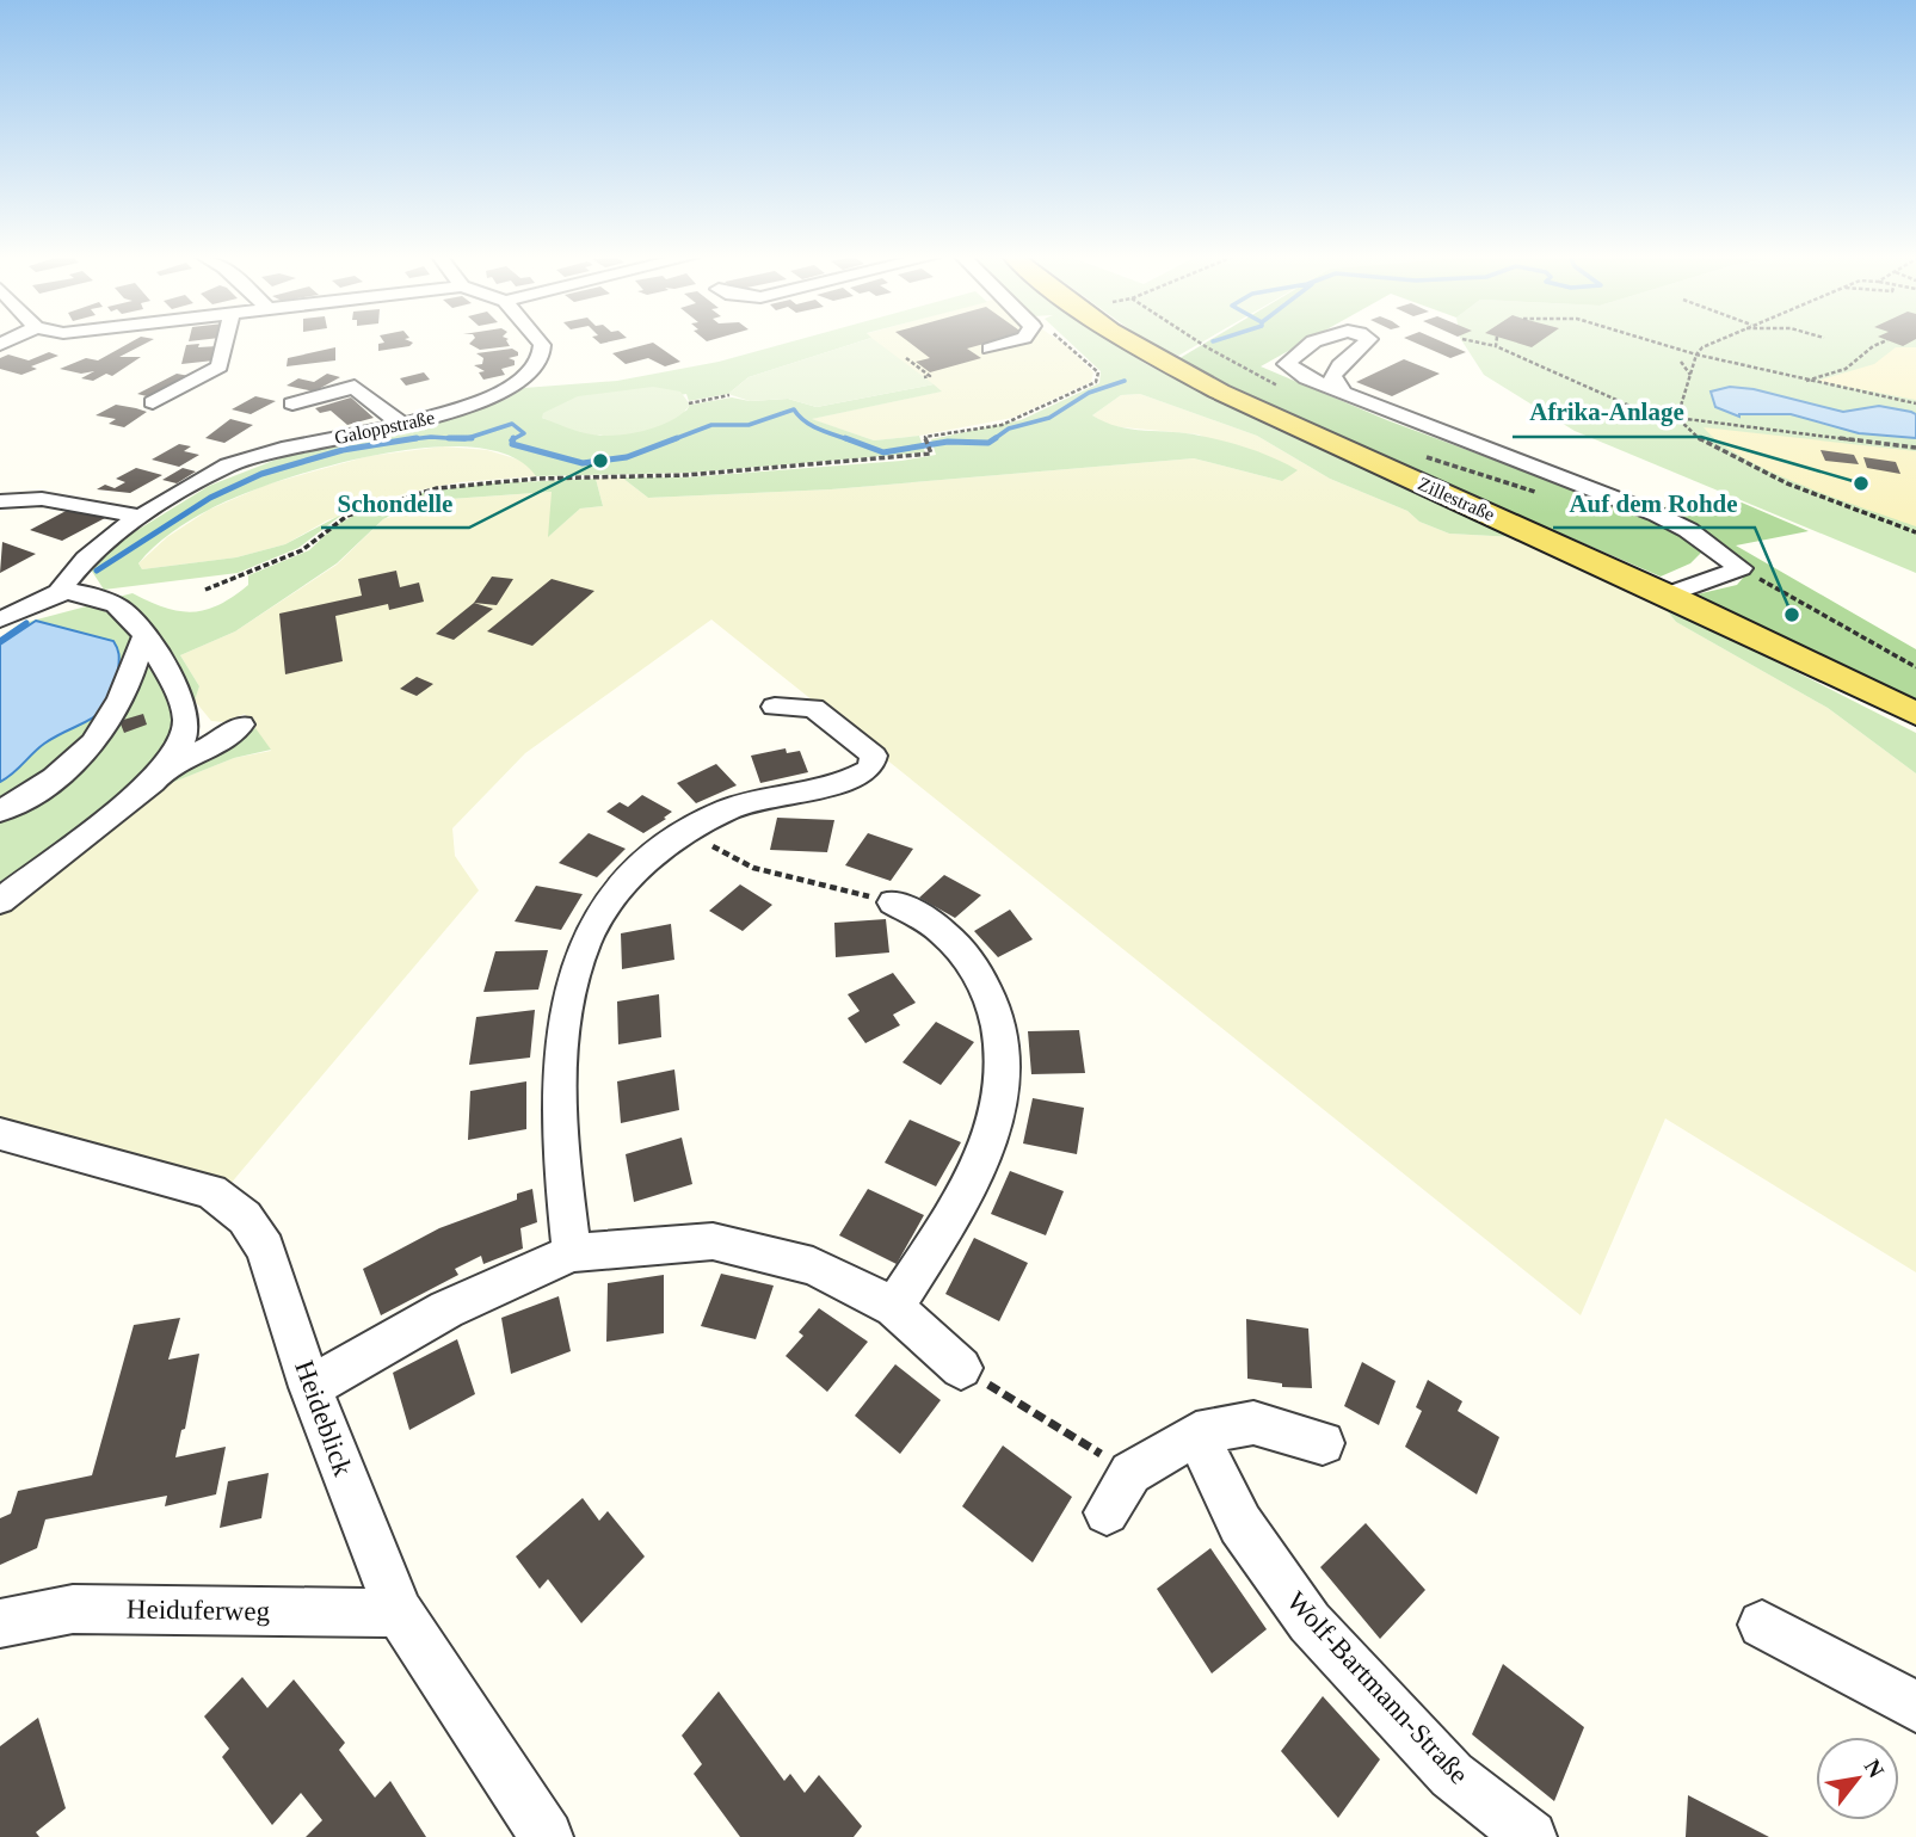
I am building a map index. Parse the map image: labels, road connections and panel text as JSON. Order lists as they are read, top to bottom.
{
  "streets": {
    "main road": ["Zillestraße"],
    "street": [
      "Galoppstraße",
      "Heideblick",
      "Heiduferweg",
      "Wolf-Bartmann-Straße"
    ]
  },
  "crossings": [
    ["Heideblick", "Heiduferweg"]
  ],
  "places": ["Schondelle", "Afrika-Anlage", "Auf dem Rohde"],
  "north": "top right"
}
